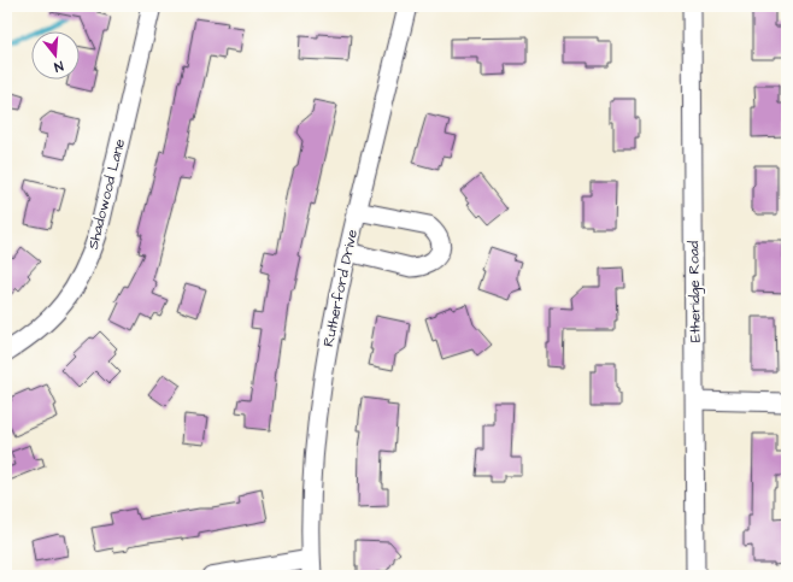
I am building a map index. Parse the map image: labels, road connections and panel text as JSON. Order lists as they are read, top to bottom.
{
  "streets": {
    "street": ["Shadowood Lane", "Rutherford Drive", "Etheridge Road"]
  },
  "north": "bottom"
}
